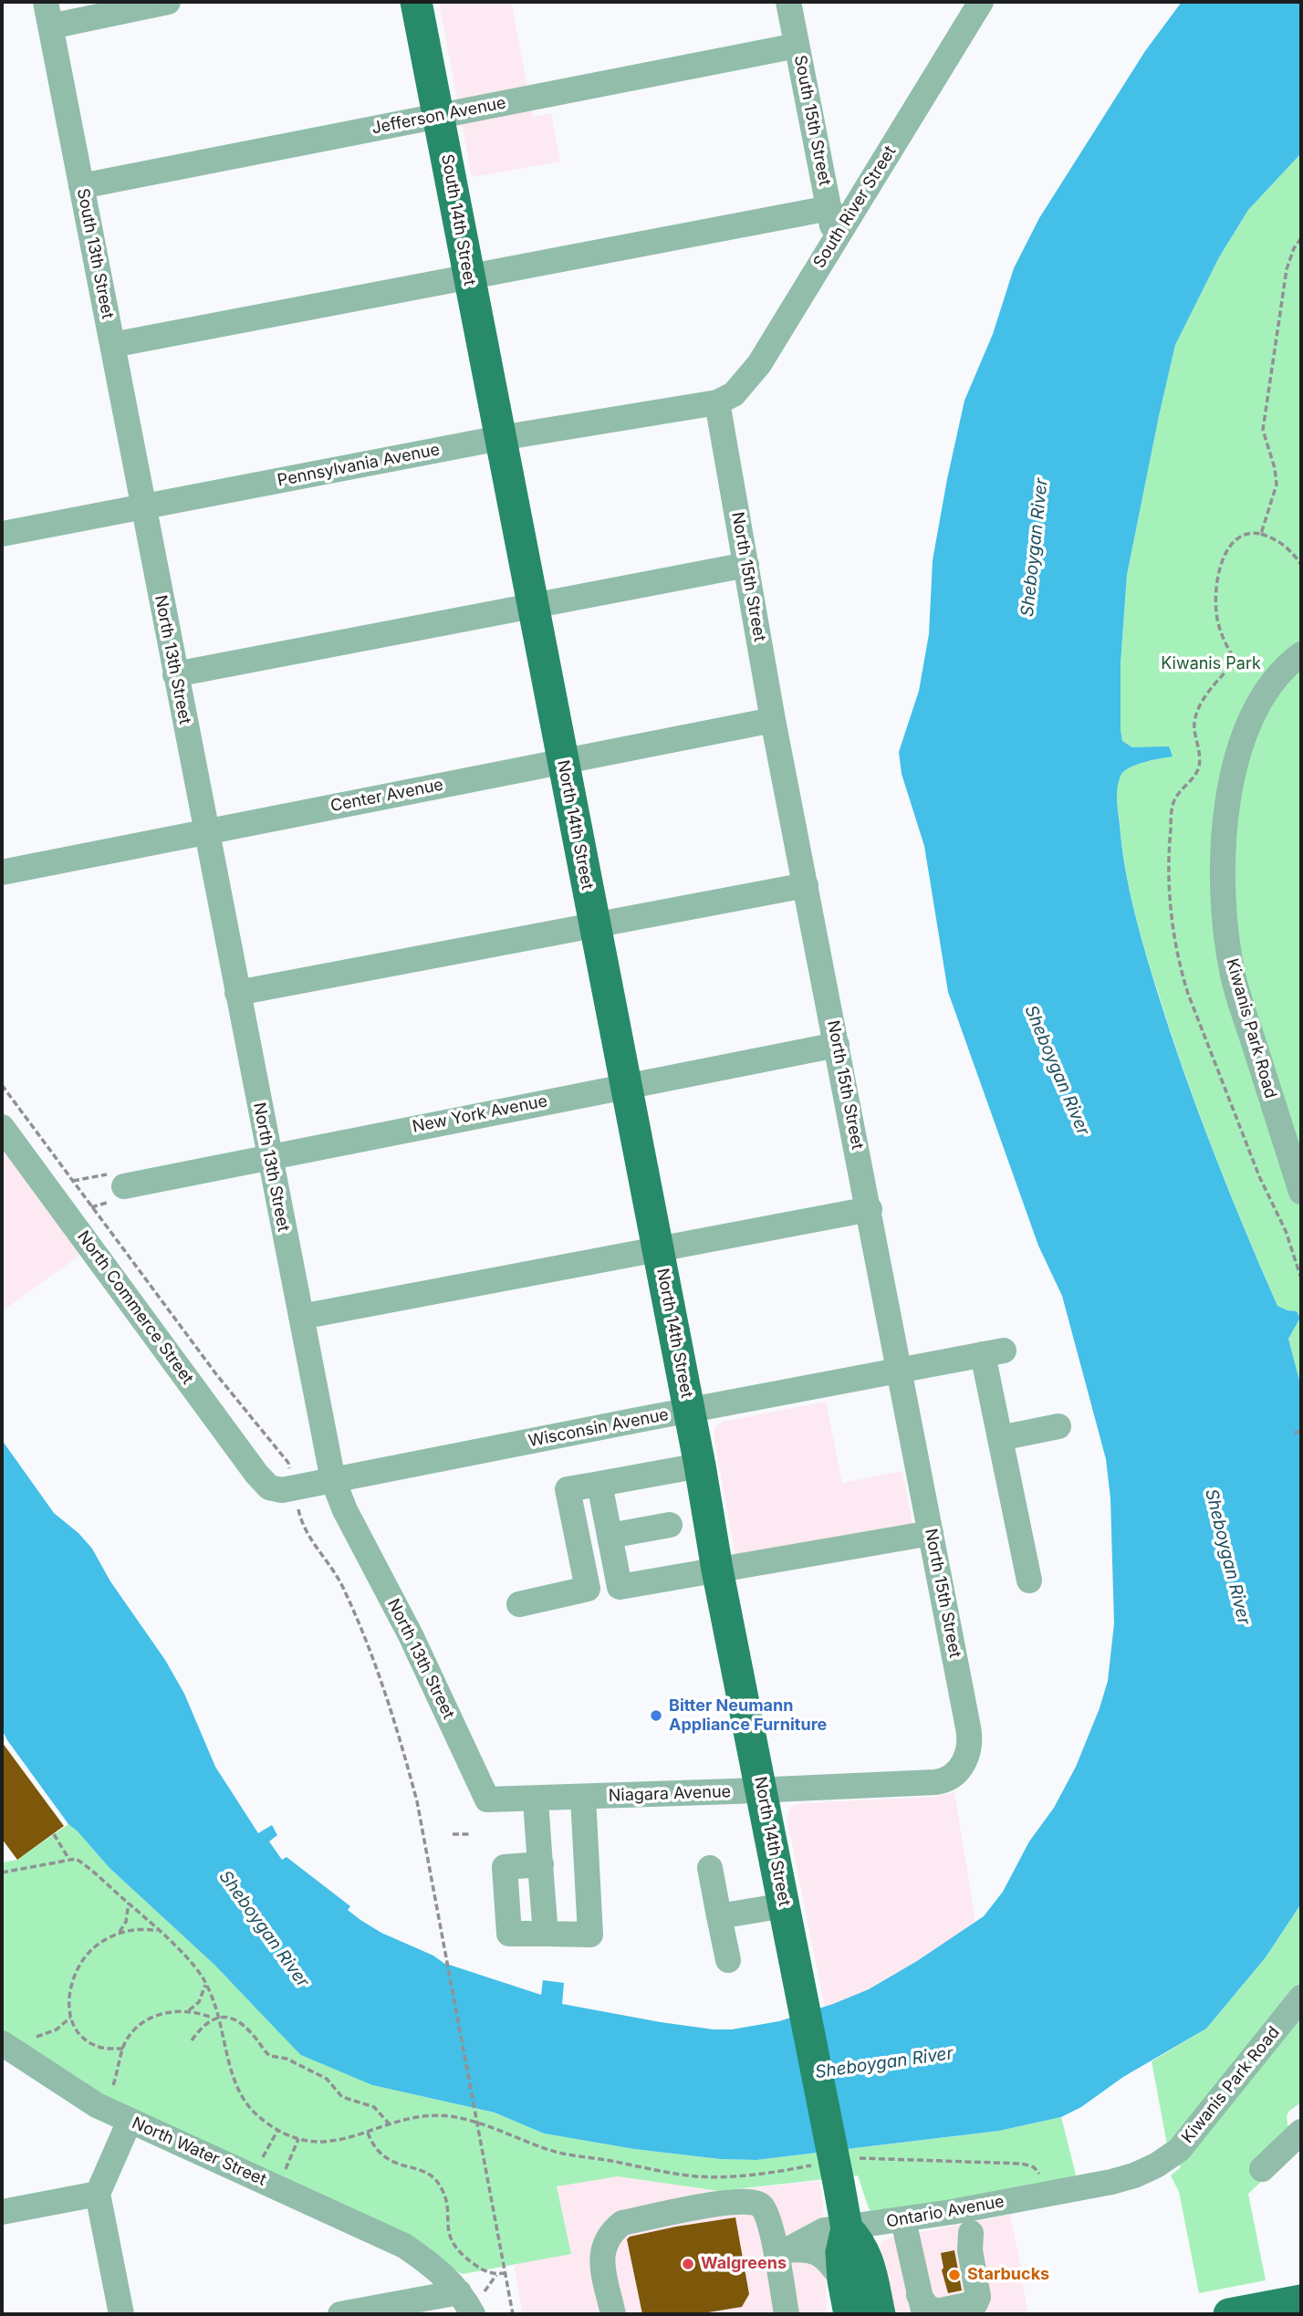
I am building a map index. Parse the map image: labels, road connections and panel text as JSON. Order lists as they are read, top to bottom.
{
  "streets": {
    "main road": ["South 14th Street", "North 14th Street"],
    "street": [
      "Jefferson Avenue",
      "South 15th Street",
      "South River Street",
      "South 13th Street",
      "Pennsylvania Avenue",
      "North 15th Street",
      "North 13th Street",
      "Center Avenue",
      "Kiwanis Park Road",
      "New York Avenue",
      "North Commerce Street",
      "Wisconsin Avenue",
      "Niagara Avenue",
      "North Water Street",
      "Ontario Avenue"
    ]
  },
  "crossings": [
    ["Jefferson Avenue", "South 15th Street"],
    ["Jefferson Avenue", "South 14th Street"],
    ["Jefferson Avenue", "South 13th Street"],
    ["South 15th Street", "South River Street"],
    ["South River Street", "Pennsylvania Avenue"],
    ["South River Street", "North 15th Street"],
    ["South 14th Street", "Pennsylvania Avenue"],
    ["South 14th Street", "North 14th Street"],
    ["South 13th Street", "Pennsylvania Avenue"],
    ["South 13th Street", "North 13th Street"],
    ["Pennsylvania Avenue", "North 15th Street"],
    ["Pennsylvania Avenue", "North 13th Street"],
    ["Pennsylvania Avenue", "North 14th Street"],
    ["North 15th Street", "Center Avenue"],
    ["North 15th Street", "New York Avenue"],
    ["North 15th Street", "Wisconsin Avenue"],
    ["North 15th Street", "Niagara Avenue"],
    ["North 13th Street", "Center Avenue"],
    ["North 13th Street", "New York Avenue"],
    ["North 13th Street", "Wisconsin Avenue"],
    ["North 13th Street", "Niagara Avenue"],
    ["Center Avenue", "North 14th Street"],
    ["North 14th Street", "New York Avenue"],
    ["North 14th Street", "Wisconsin Avenue"],
    ["North 14th Street", "Niagara Avenue"],
    ["North 14th Street", "Ontario Avenue"],
    ["Kiwanis Park Road", "Ontario Avenue"],
    ["North Commerce Street", "Wisconsin Avenue"]
  ],
  "water": ["Sheboygan River"],
  "parks": ["Kiwanis Park"],
  "places": ["Bitter Neumann Appliance Furniture", "Walgreens", "Starbucks"]
}
